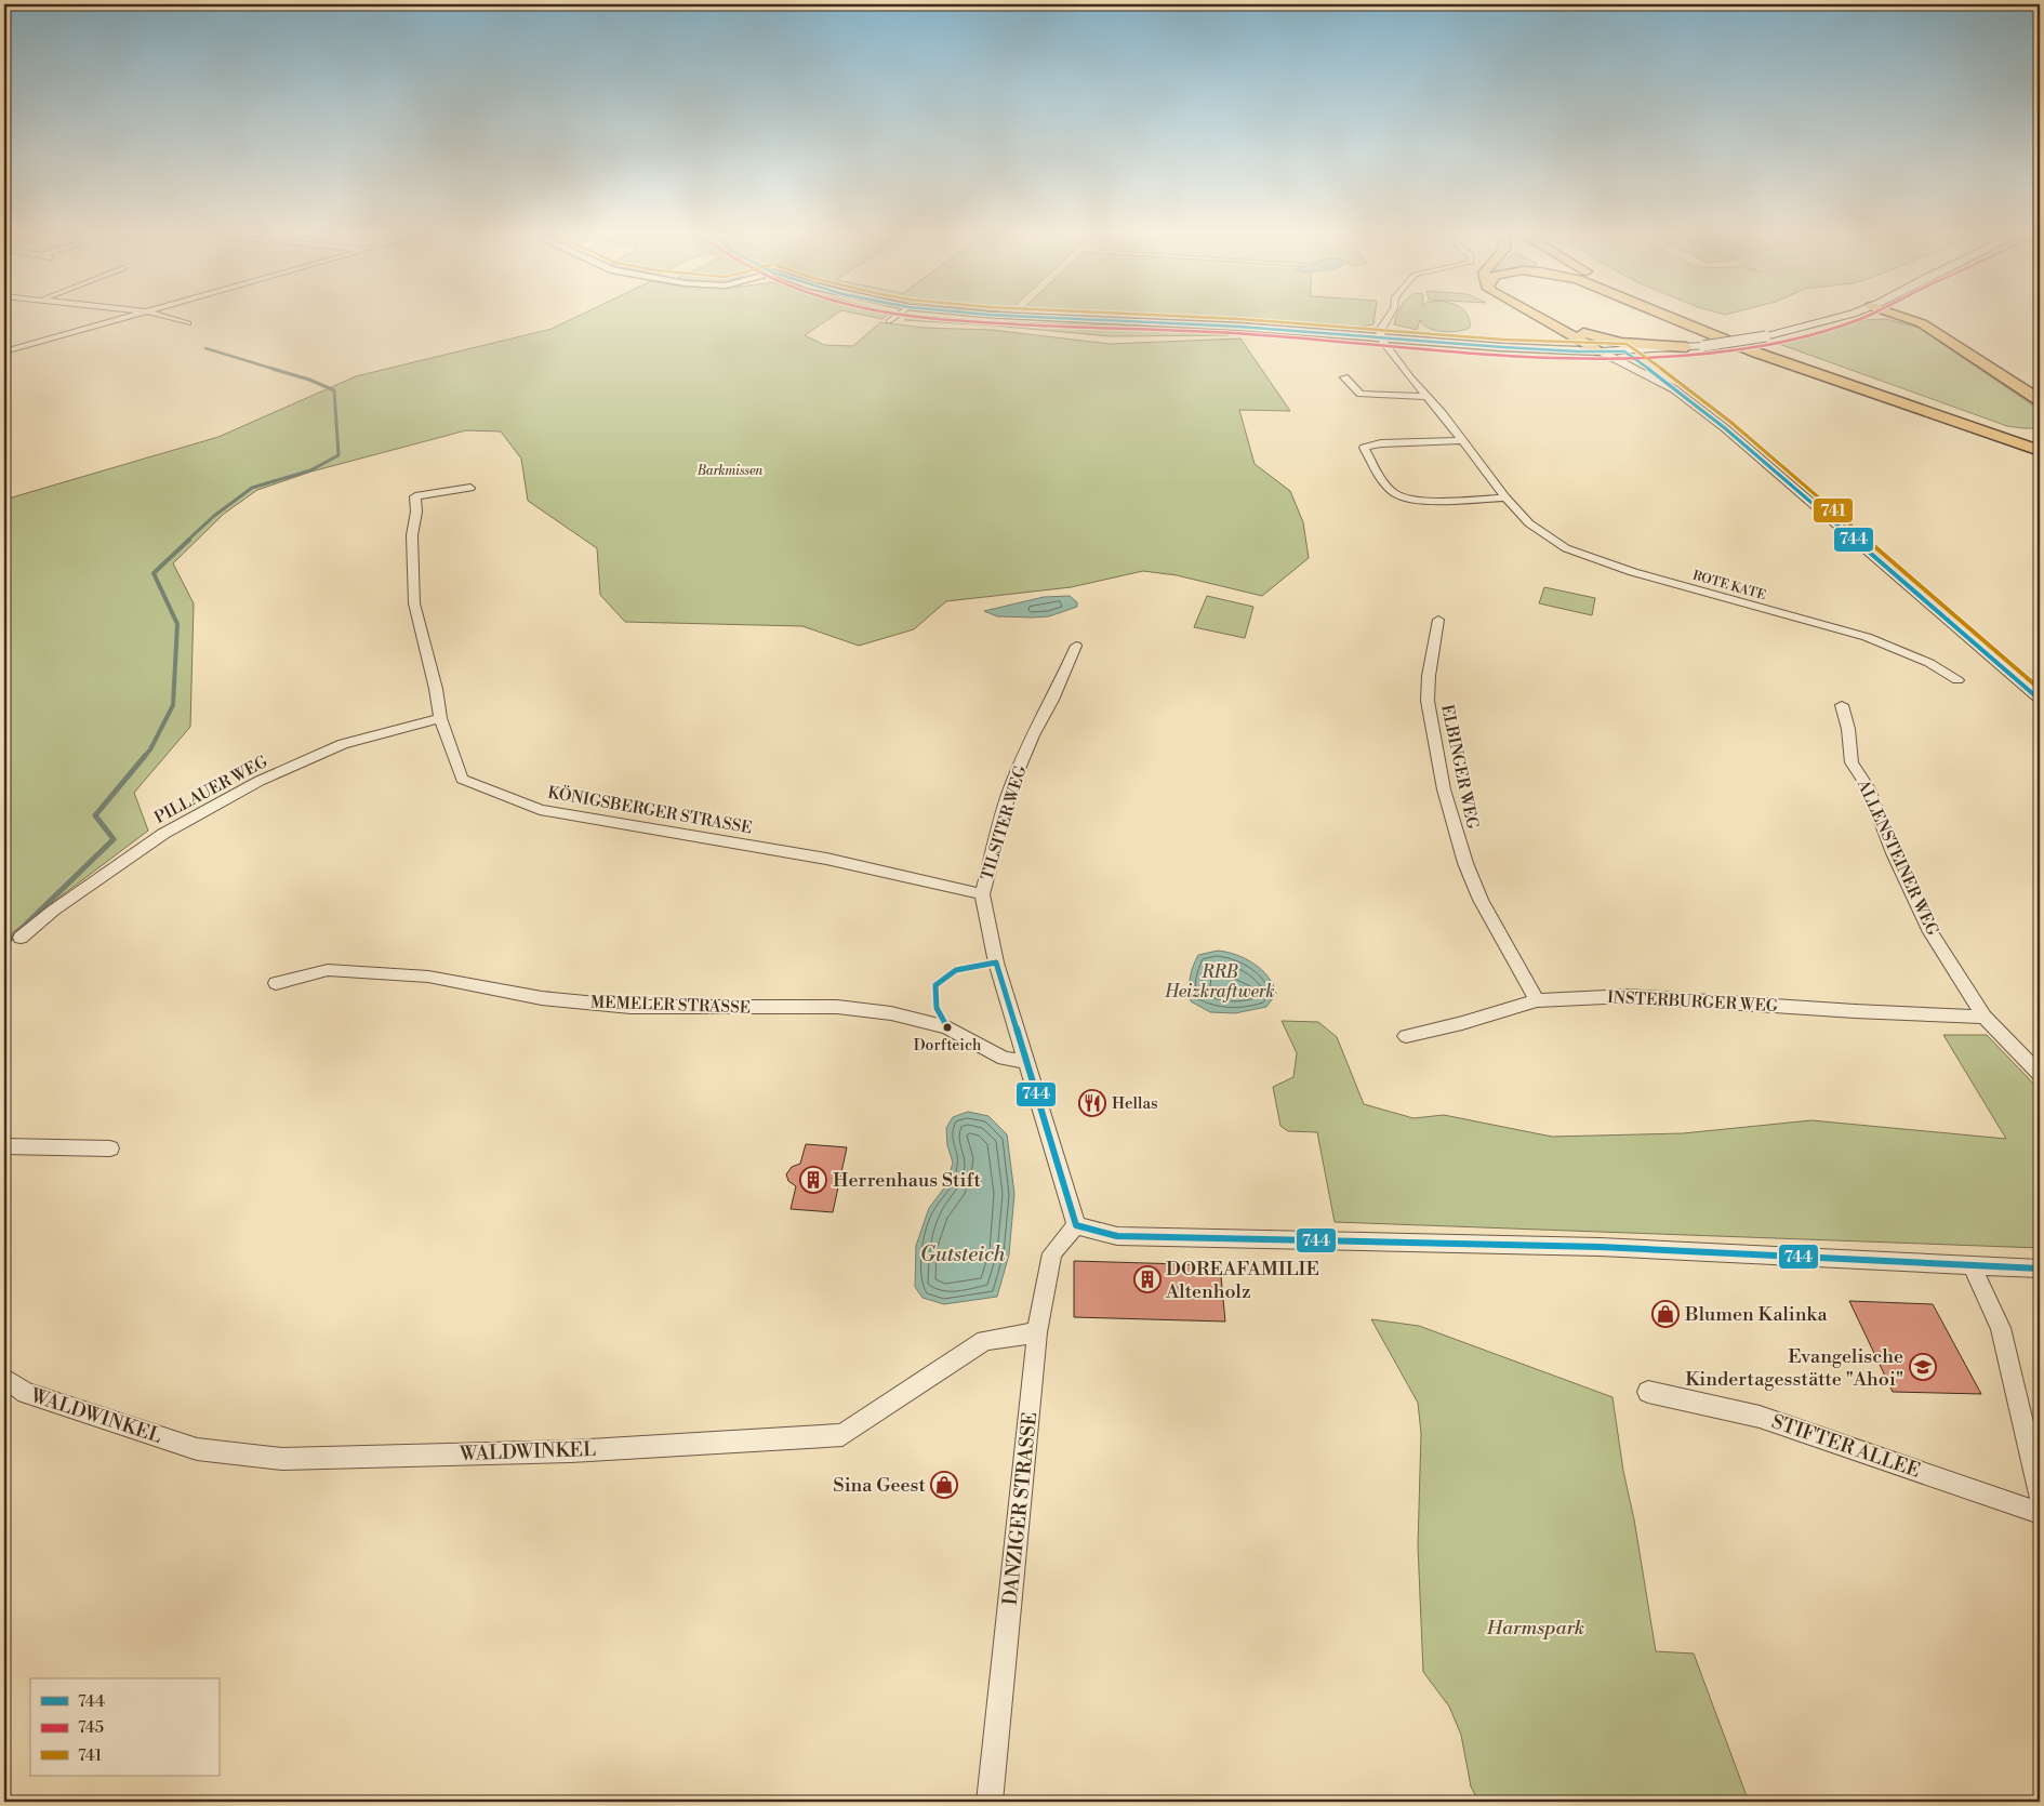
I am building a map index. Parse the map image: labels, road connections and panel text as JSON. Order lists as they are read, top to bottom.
{
  "streets": {
    "street": [
      "ROTE KATE",
      "ELBINGER WEG",
      "PILLAUER WEG",
      "KÖNIGSBERGER STRASSE",
      "TILSITER WEG",
      "ALLENSTEINER WEG",
      "INSTERBURGER WEG",
      "MEMELER STRASSE",
      "WALDWINKEL",
      "STIFTER ALLEE",
      "DANZIGER STRASSE"
    ]
  },
  "crossings": [
    ["ELBINGER WEG", "INSTERBURGER WEG"],
    ["PILLAUER WEG", "KÖNIGSBERGER STRASSE"],
    ["KÖNIGSBERGER STRASSE", "TILSITER WEG"],
    ["TILSITER WEG", "MEMELER STRASSE"],
    ["TILSITER WEG", "DANZIGER STRASSE"],
    ["ALLENSTEINER WEG", "INSTERBURGER WEG"],
    ["WALDWINKEL", "DANZIGER STRASSE"]
  ],
  "water": ["RRB Heizkraftwerk", "Gutsteich"],
  "parks": ["Barkmissen", "Harmspark"],
  "places": {
    "other": ["Dorfteich"],
    "restaurant": ["Hellas"],
    "building": ["Herrenhaus Stift", "DOREAFAMILIE Altenholz"],
    "shop": ["Blumen Kalinka", "Sina Geest"],
    "school or university": ["Evangelische Kindertagesstätte \"Ahoi\""]
  },
  "lines": ["transit line 744", "transit line 745", "transit line 741"],
  "legend": ["744", "745", "741"]
}
